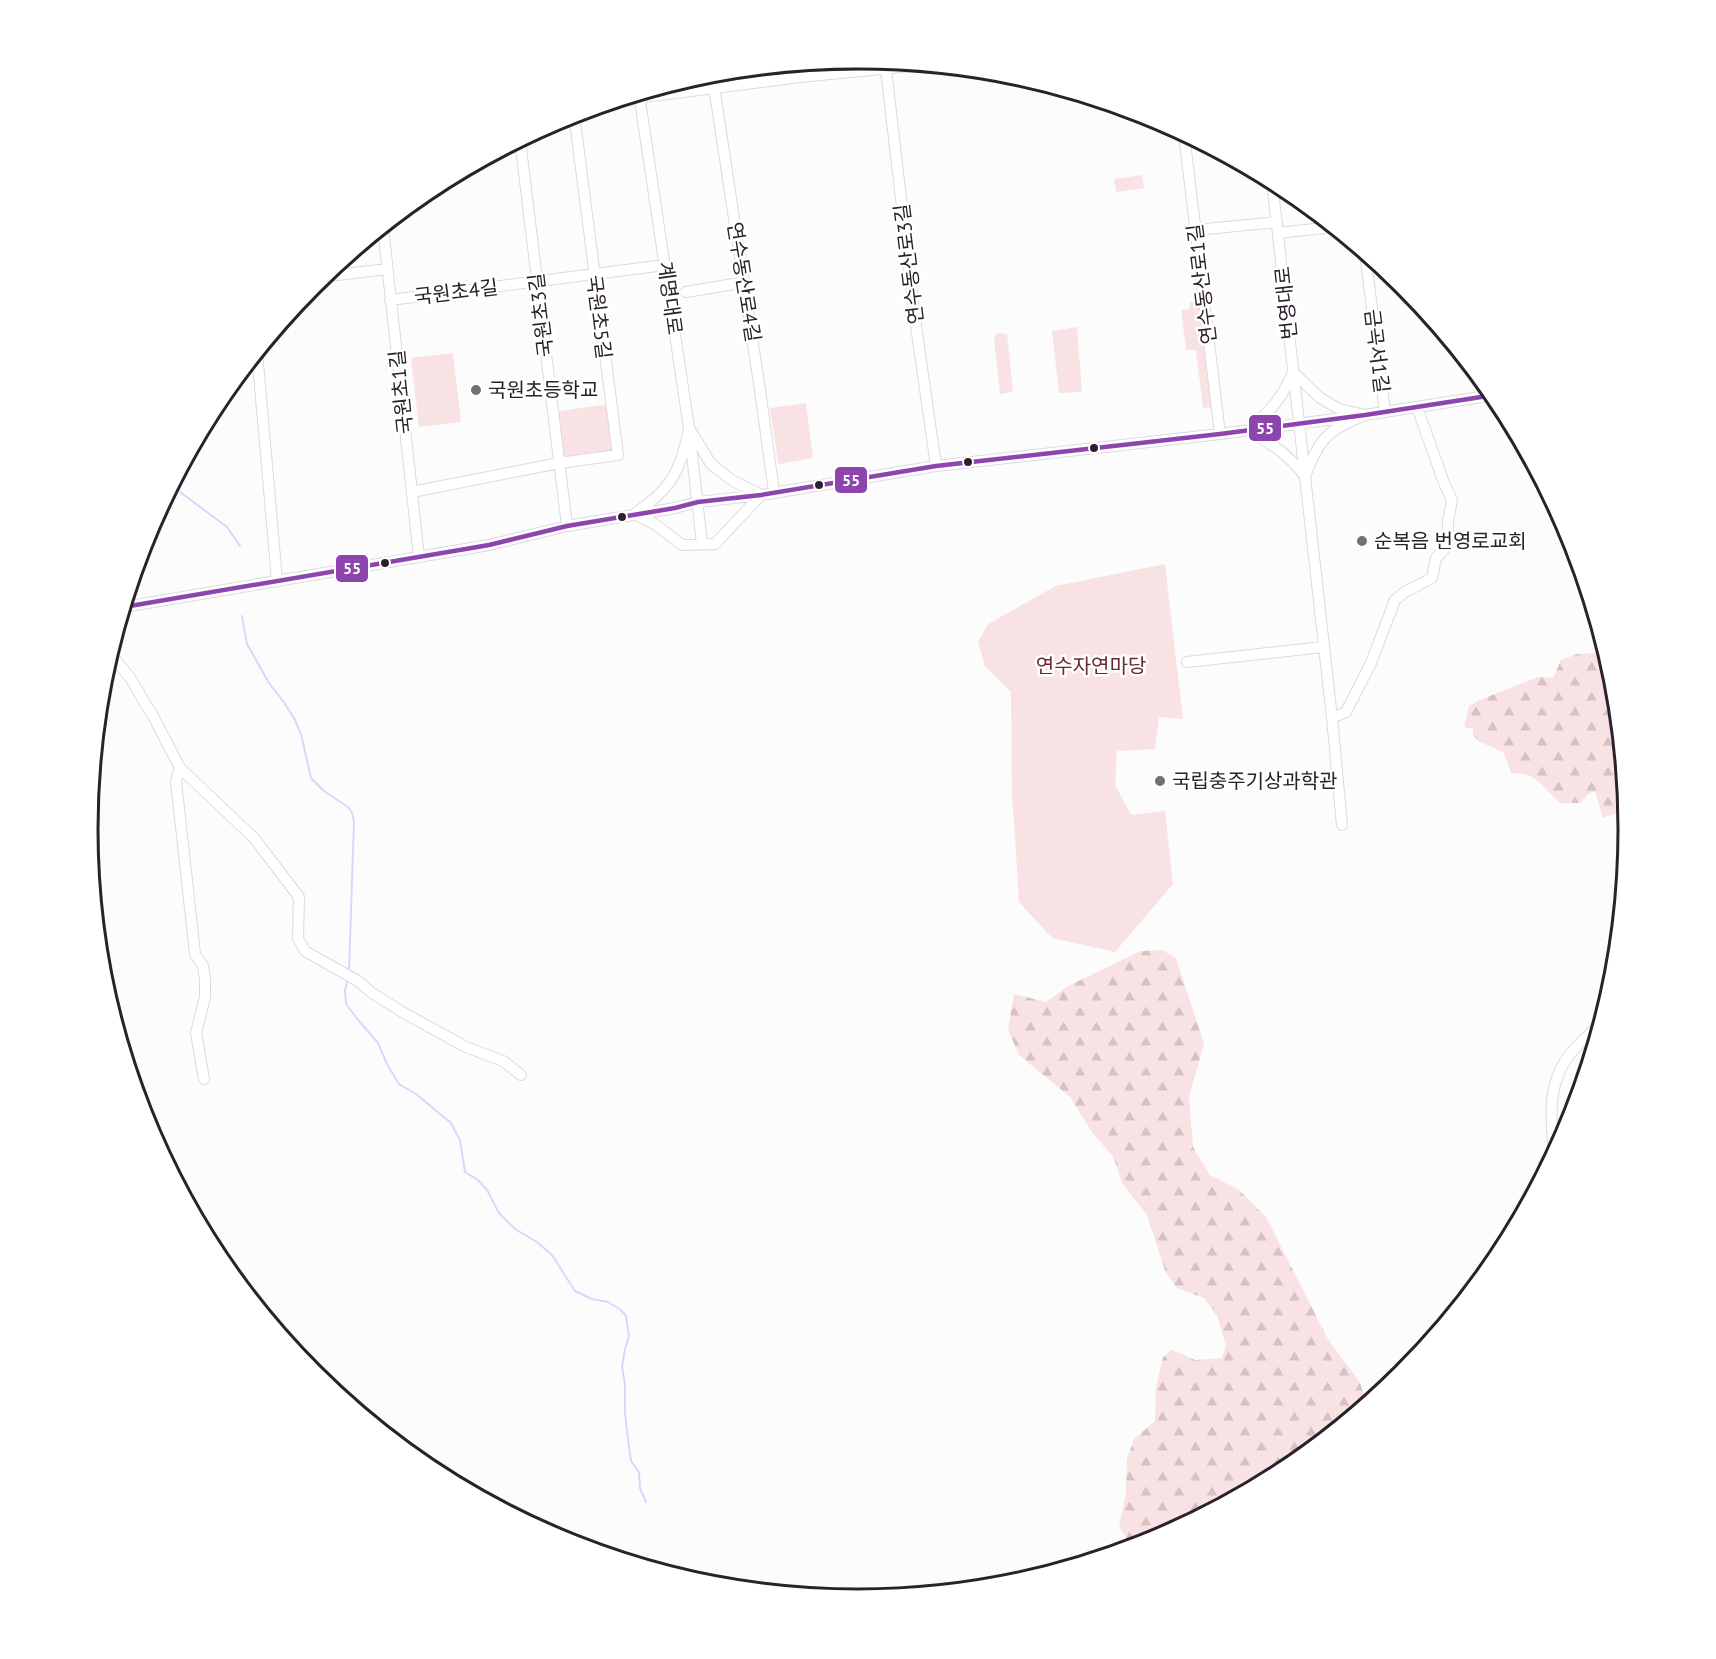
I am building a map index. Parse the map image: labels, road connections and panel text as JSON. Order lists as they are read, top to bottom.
{
  "streets": {
    "street": [
      "연수동산로3길",
      "연수동산로4길",
      "연수동산로1길",
      "국원초4길",
      "계명대로",
      "번영대로",
      "국원초3길",
      "국원초5길",
      "금곡서1길",
      "국원초1길"
    ]
  },
  "crossings": [
    ["국원초4길", "계명대로"],
    ["국원초4길", "국원초3길"],
    ["국원초4길", "국원초5길"],
    ["국원초4길", "국원초1길"],
    ["국원초3길", "국원초5길"],
    ["국원초5길", "국원초1길"]
  ],
  "parks": ["연수자연마당"],
  "places": ["국원초등학교", "순복음 번영로교회", "국립충주기상과학관"],
  "lines": ["transit line 55"]
}
